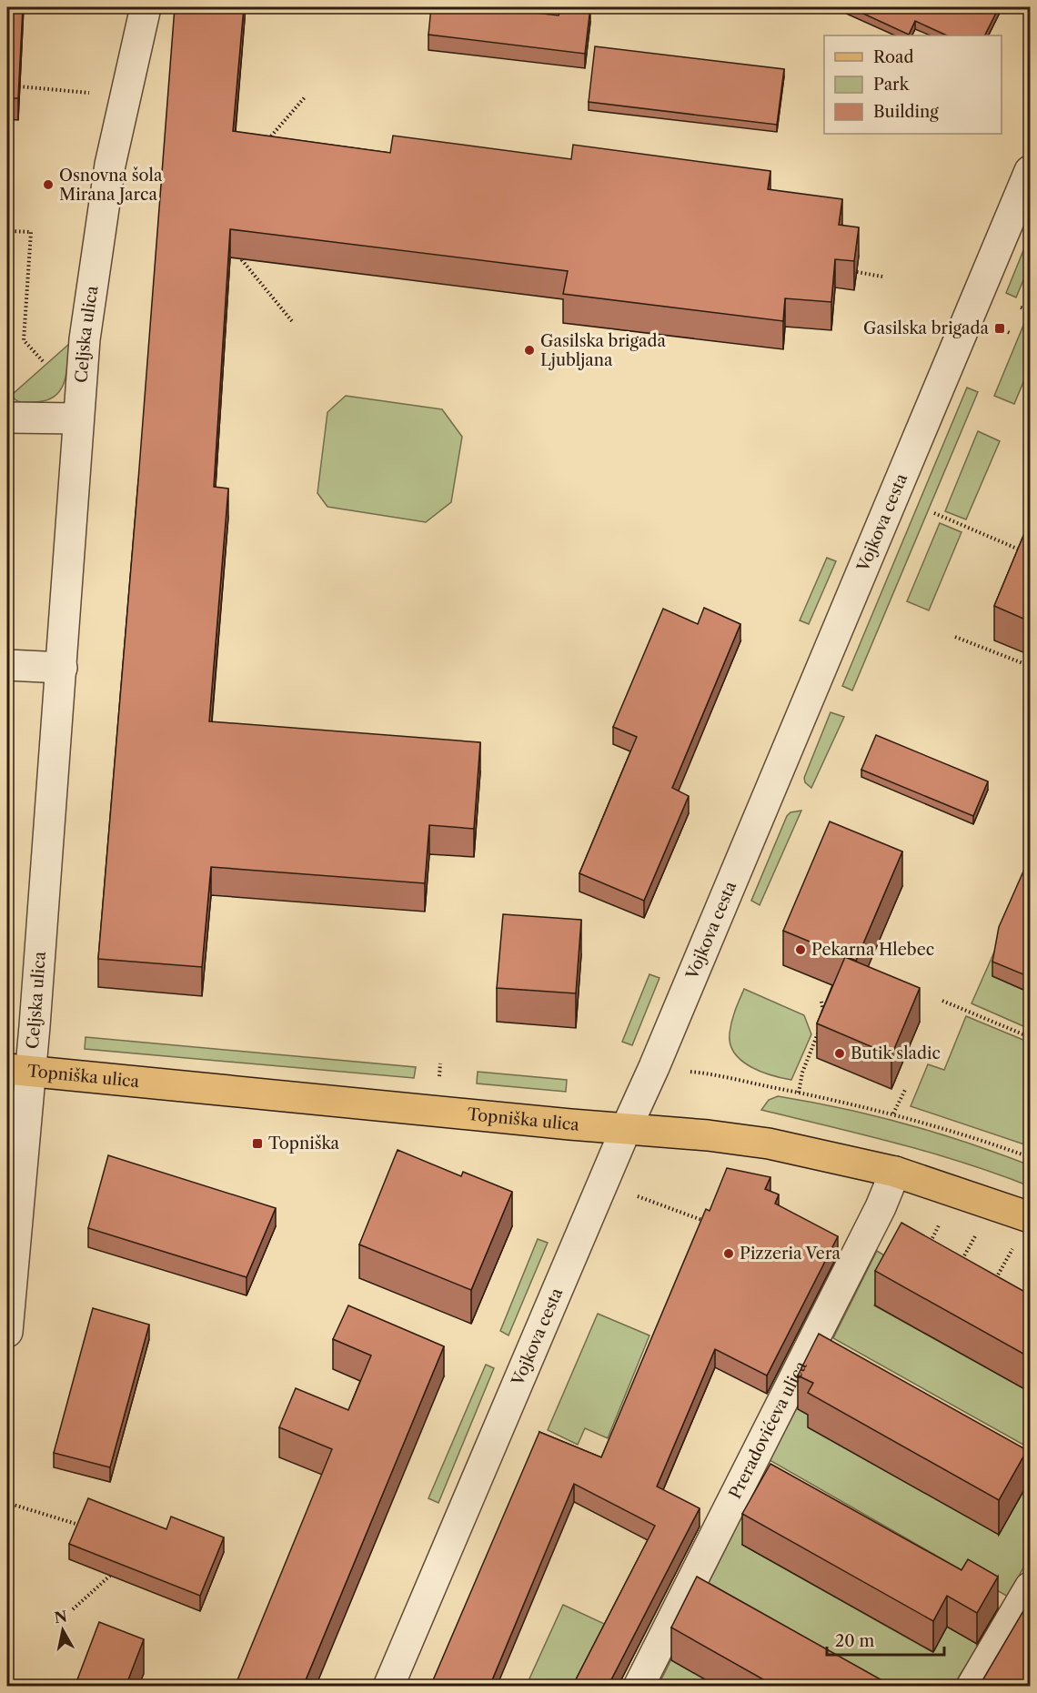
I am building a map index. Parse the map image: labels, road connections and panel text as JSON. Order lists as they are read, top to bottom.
{
  "streets": {
    "main road": ["Topniška ulica"],
    "street": ["Celjska ulica", "Vojkova cesta", "Preradovićeva ulica"]
  },
  "crossings": [
    ["Celjska ulica", "Topniška ulica"],
    ["Vojkova cesta", "Topniška ulica"],
    ["Topniška ulica", "Preradovićeva ulica"]
  ],
  "places": {
    "other": [
      "Osnovna šola Mirana Jarca",
      "Gasilska brigada Ljubljana",
      "Pekarna Hlebec",
      "Butik sladic",
      "Pizzeria Vera"
    ],
    "transit": ["Gasilska brigada", "Topniška"]
  },
  "legend": ["Road", "Park", "Building"],
  "scale_bar": "20 m",
  "north": "top"
}
